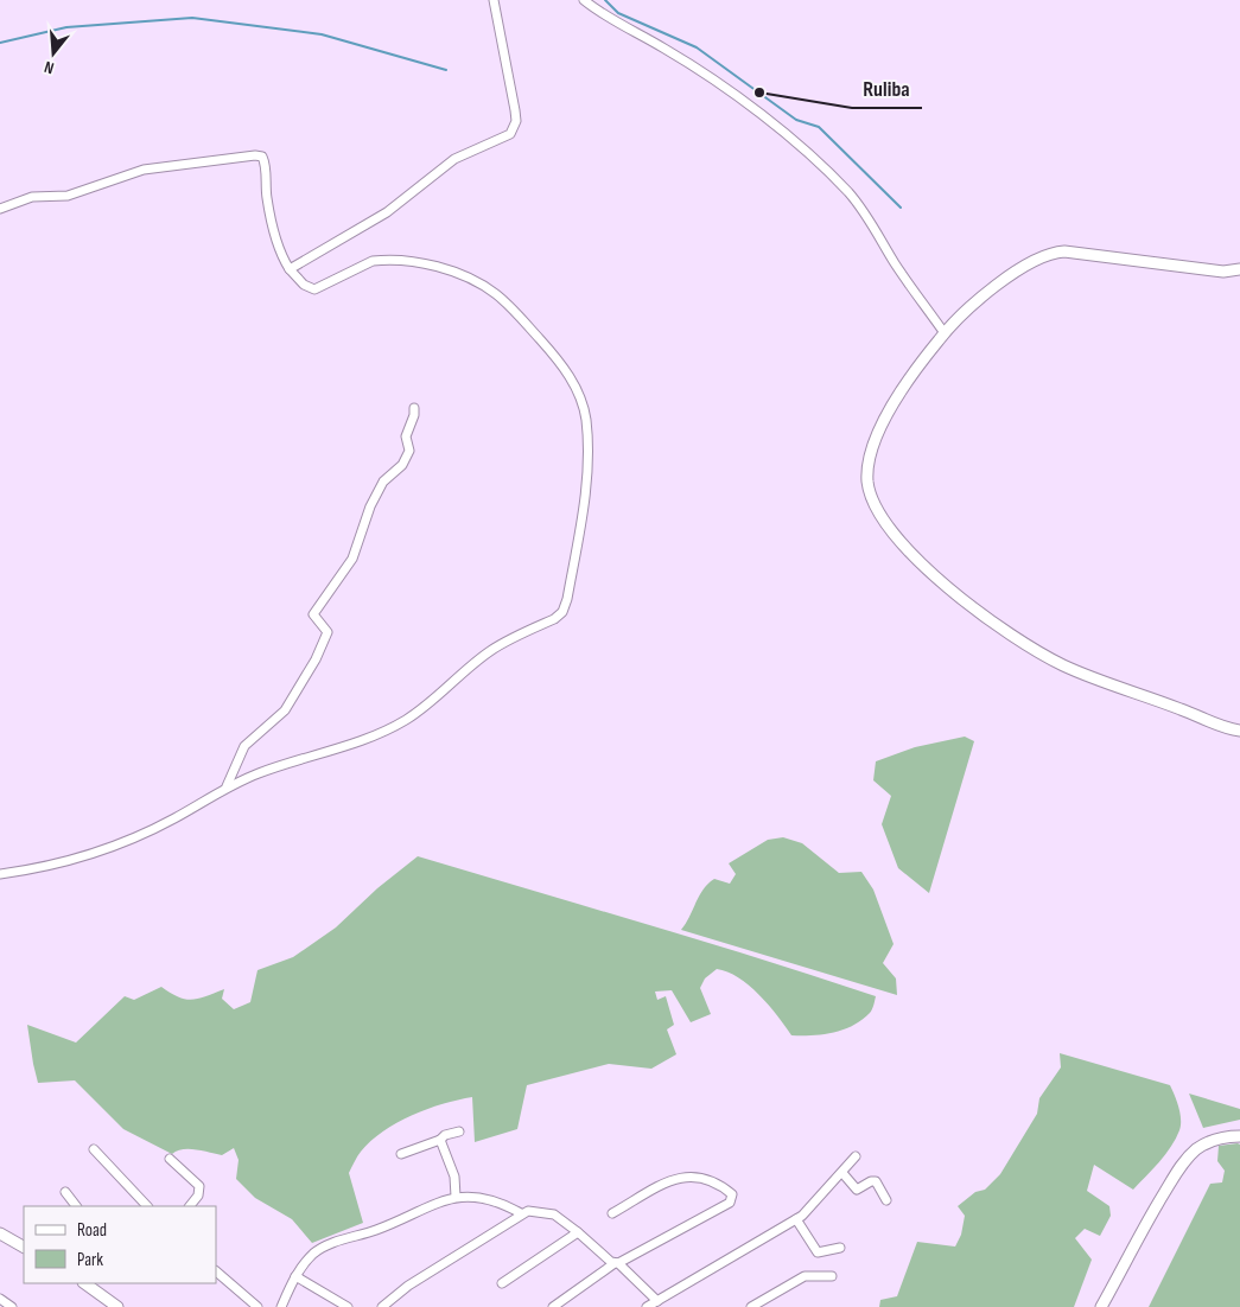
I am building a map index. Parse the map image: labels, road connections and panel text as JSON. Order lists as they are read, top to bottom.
{
  "places": ["Ruliba"],
  "legend": ["Road", "Park"],
  "north": "bottom"
}
